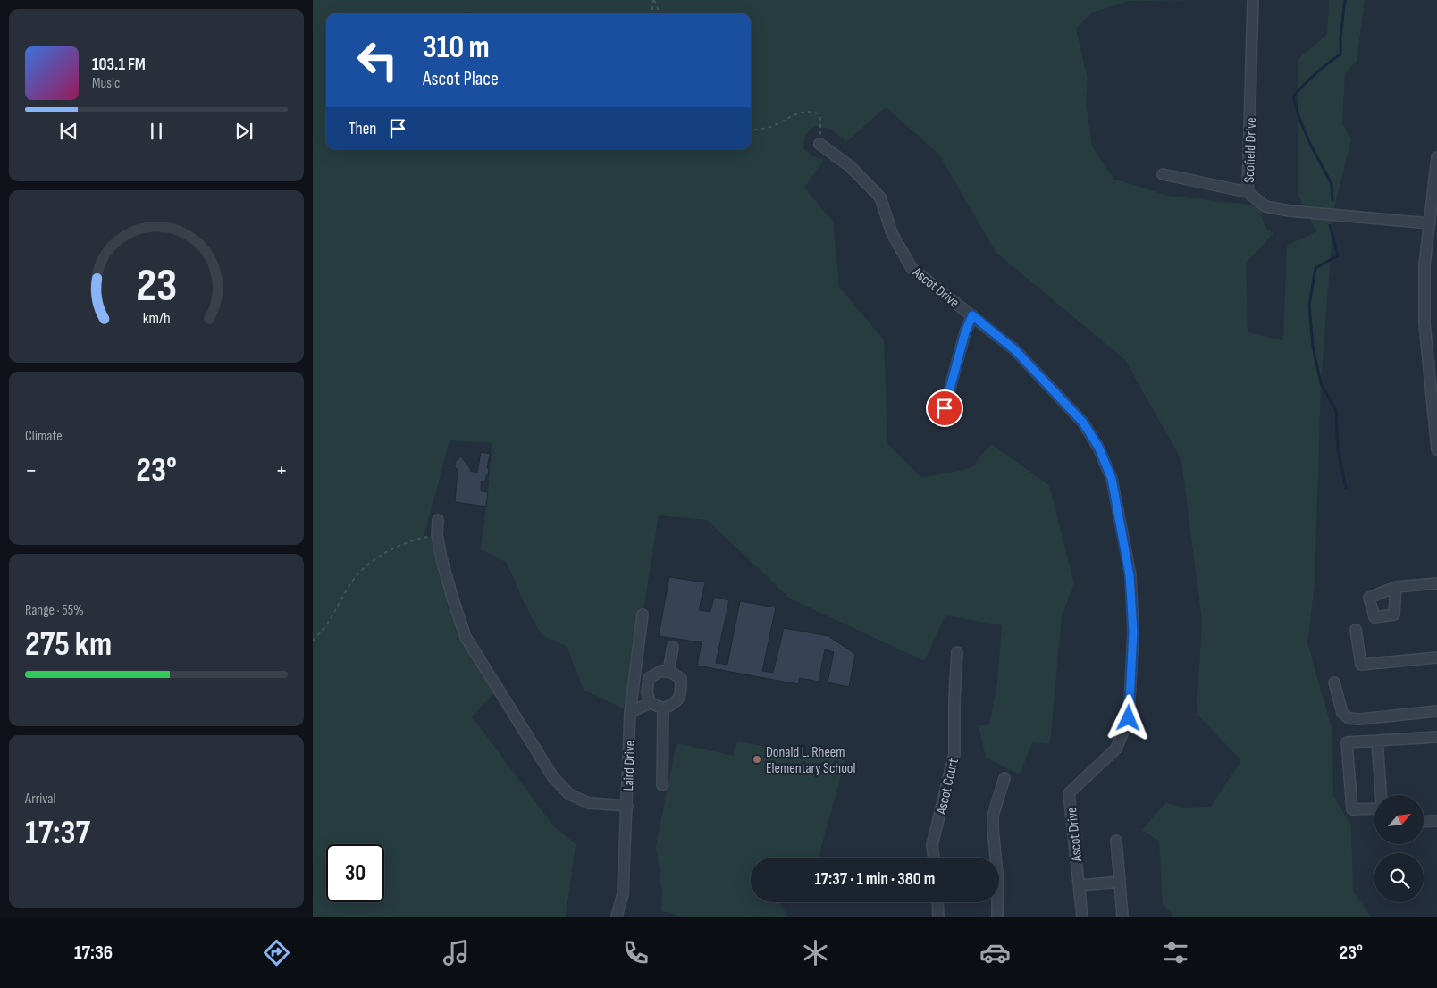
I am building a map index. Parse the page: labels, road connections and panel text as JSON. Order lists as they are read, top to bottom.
{
  "streets": {
    "street": [
      "Scofield Drive",
      "Ascot Drive",
      "Laird Drive",
      "Ascot Court"
    ]
  },
  "places": ["Donald L. Rheem Elementary School"],
  "north": "top right",
  "page": {
    "turn": ["310 m", "Ascot Place"],
    "song": ["103.1 FM", "Music"],
    "then": "Then",
    "tile": [
      "Climate",
      ["Range · 55%", "275 km"],
      ["Arrival", "17:37"]
    ],
    "heat": ["−", "23°", "+"],
    "limit": "30",
    "trip": "17:37 · 1 min · 380 m",
    "tabs": ["17:36", "23°"],
    "gauge": ["23", "km/h"]
  }
}
